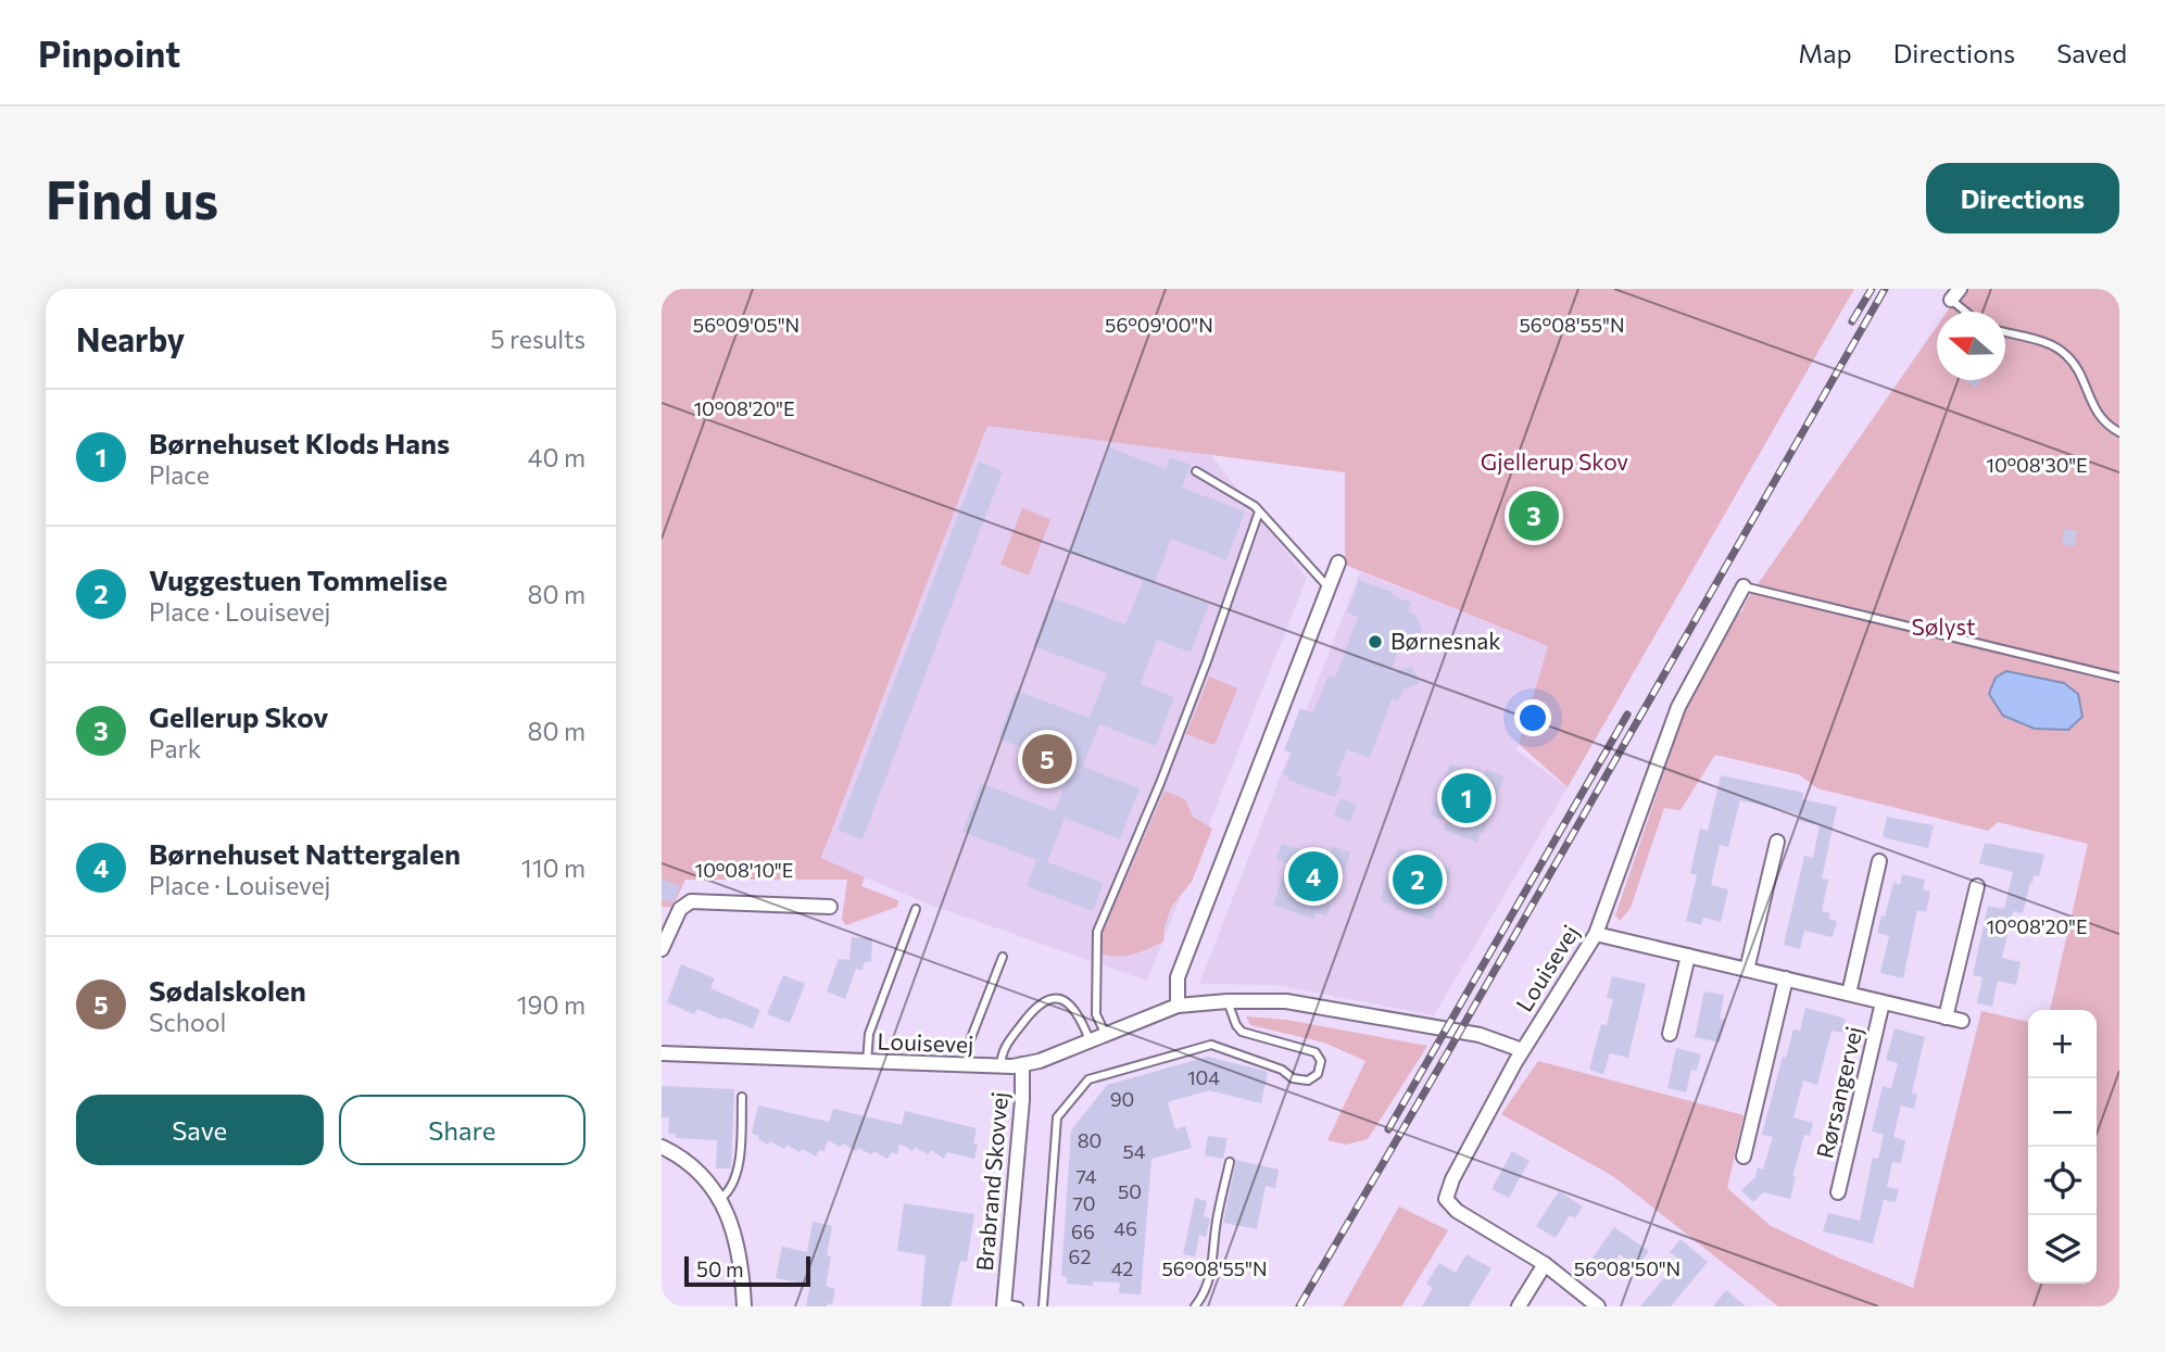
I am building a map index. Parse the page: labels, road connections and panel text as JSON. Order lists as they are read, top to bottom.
{
  "streets": {
    "street": ["Louisevej", "Rørsangervej", "Brabrand Skovvej"]
  },
  "crossings": [
    ["Louisevej", "Rørsangervej"],
    ["Louisevej", "Brabrand Skovvej"]
  ],
  "parks": ["Gjellerup Skov", "Sølyst"],
  "places": ["Børnesnak"],
  "house_numbers": [
    "104",
    "90",
    "80",
    "54",
    "74",
    "50",
    "70",
    "46",
    "66",
    "62",
    "42"
  ],
  "scale_bar": "50 m",
  "north": "left",
  "page": {
    "header": "Pinpoint",
    "nav": ["Map", "Directions", "Saved"],
    "buttons": [
      "Directions",
      ["Save", "Share"]
    ],
    "title": "Find us",
    "heading": ["Nearby", "5 results"],
    "list": [
      {
        "mark": "1",
        "name": "Børnehuset Klods Hans",
        "note": "Place",
        "value": "40 m"
      },
      {
        "mark": "2",
        "name": "Vuggestuen Tommelise",
        "note": "Place · Louisevej",
        "value": "80 m"
      },
      {
        "mark": "3",
        "name": "Gellerup Skov",
        "note": "Park",
        "value": "80 m"
      },
      {
        "mark": "4",
        "name": "Børnehuset Nattergalen",
        "note": "Place · Louisevej",
        "value": "110 m"
      },
      {
        "mark": "5",
        "name": "Sødalskolen",
        "note": "School",
        "value": "190 m"
      }
    ],
    "pins": [
      "3",
      "5",
      "1",
      "4",
      "2"
    ],
    "map_buttons": ["+", "−"],
    "scale": "50 m"
  },
  "coordinates": [
    "56°09'05\"N",
    "56°09'00\"N",
    "56°08'55\"N",
    "10°08'20\"E",
    "10°08'30\"E",
    "10°08'10\"E",
    "56°08'50\"N"
  ]
}
